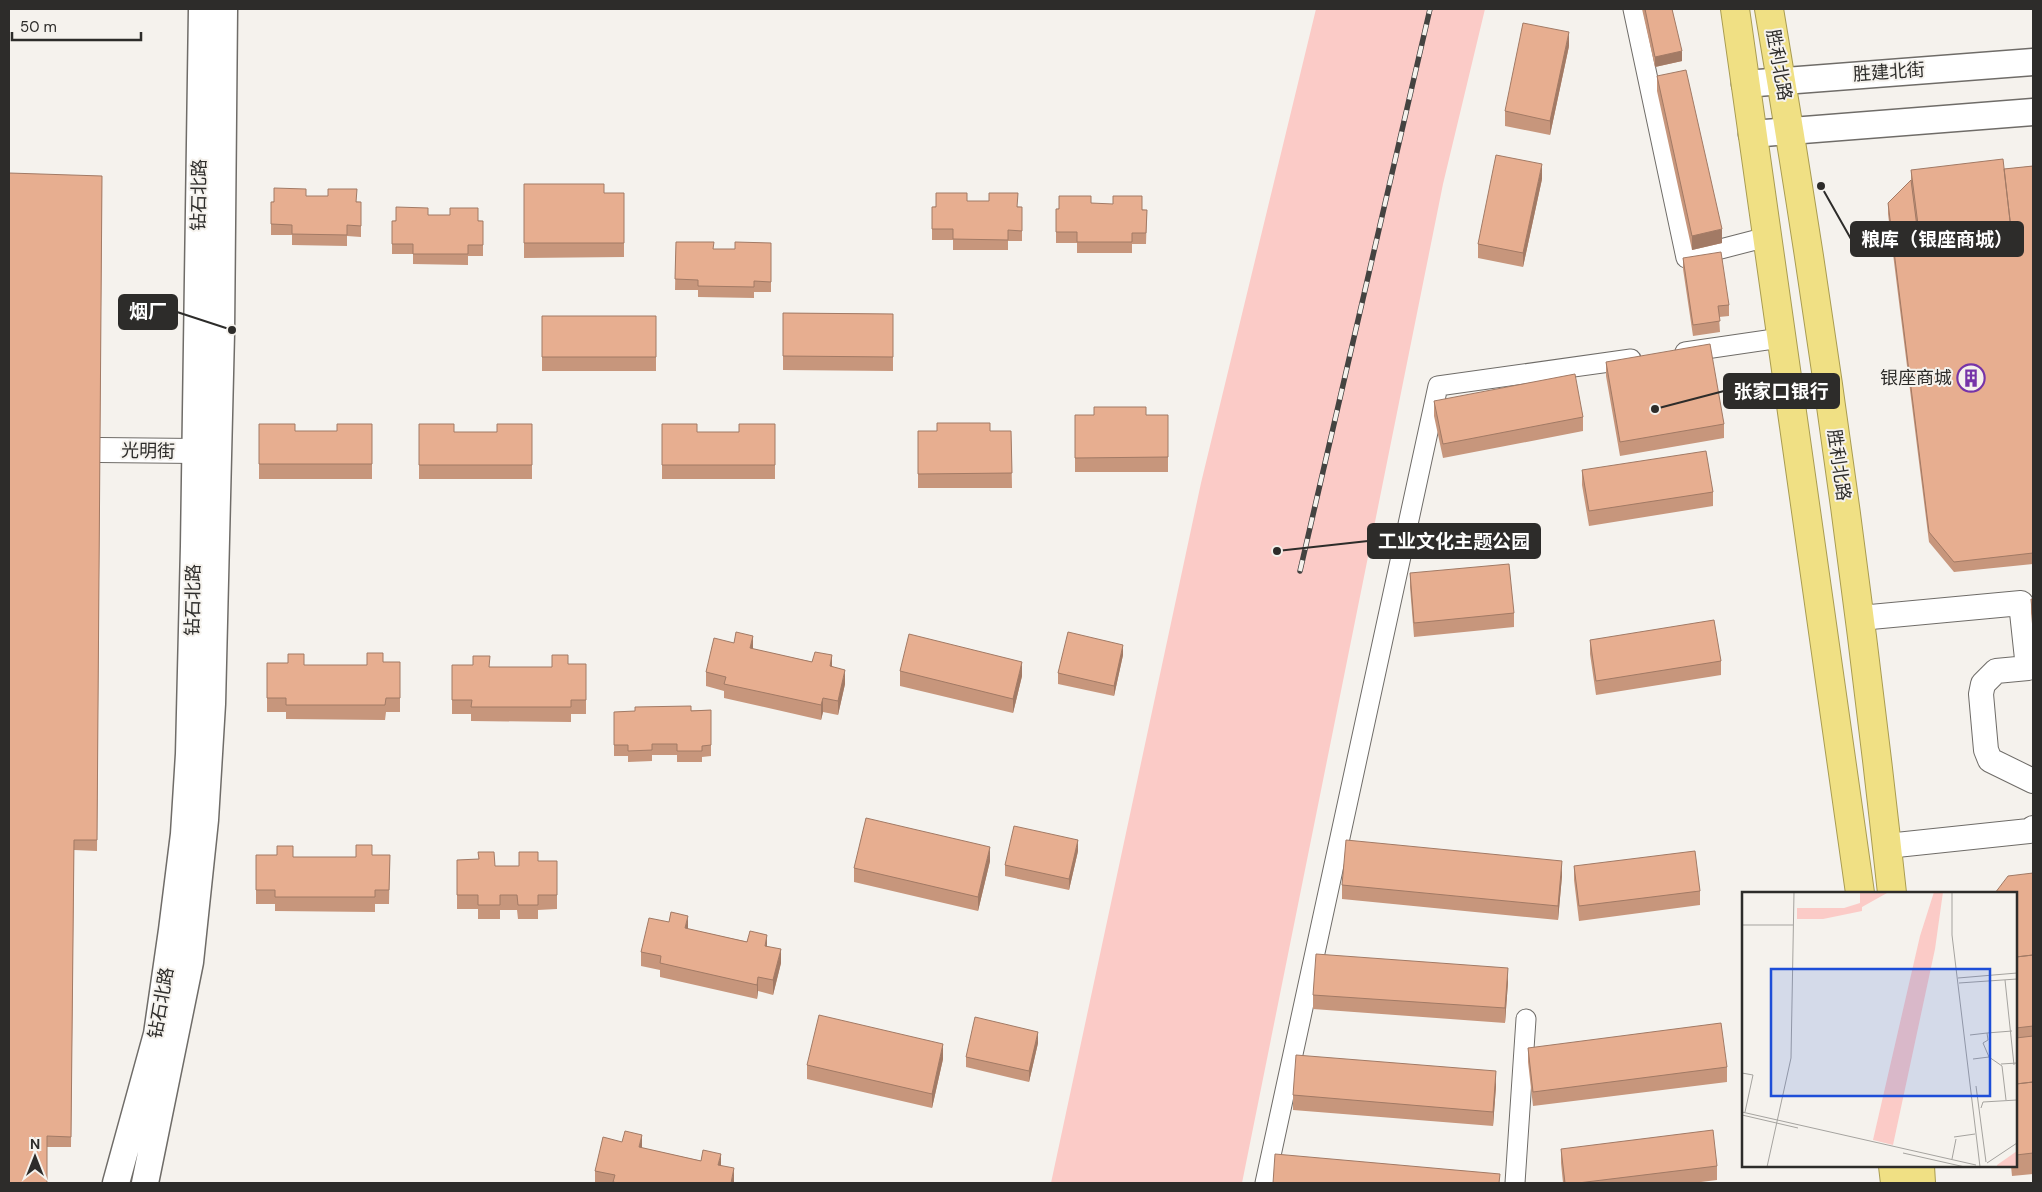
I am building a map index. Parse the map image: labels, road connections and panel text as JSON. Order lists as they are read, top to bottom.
{
  "streets": {
    "highway": ["胜利北路"],
    "main road": ["胜建北街", "钻石北路"],
    "street": ["光明街"]
  },
  "crossings": [
    ["胜利北路", "胜建北街"],
    ["钻石北路", "光明街"]
  ],
  "places": {
    "other": [
      "粮库（银座商城）",
      "烟厂",
      "张家口银行",
      "工业文化主题公园"
    ],
    "building": ["银座商城"]
  },
  "scale_bar": "50 m",
  "north": "top"
}
